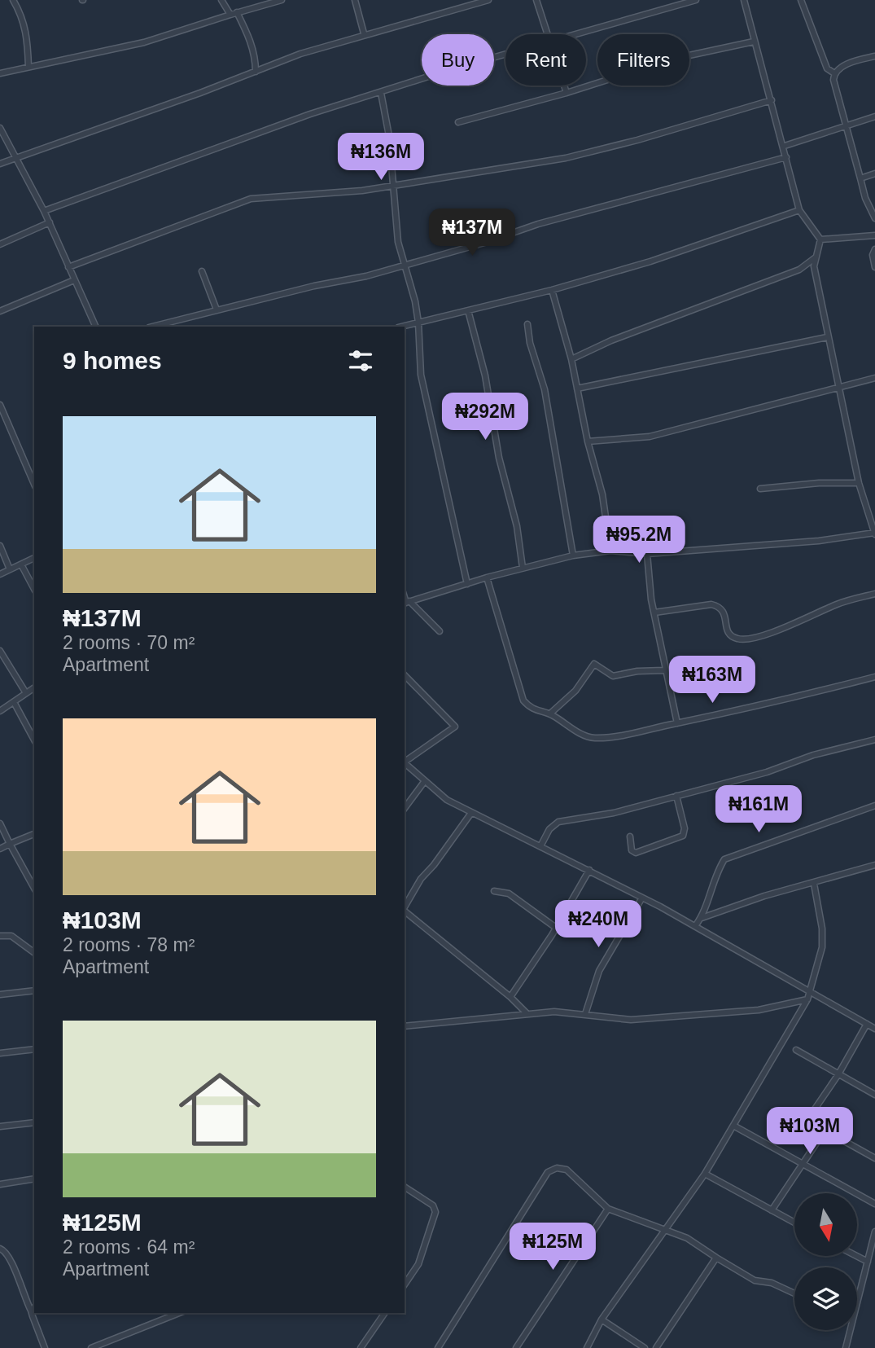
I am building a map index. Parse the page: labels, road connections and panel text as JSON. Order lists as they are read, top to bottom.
{
  "north": "bottom",
  "page": {
    "chip": ["Buy", "Rent", "Filters"],
    "price": [
      "₦136M",
      "₦137M",
      "₦292M",
      "₦95.2M",
      "₦163M",
      "₦161M",
      "₦240M",
      "₦103M",
      "₦125M"
    ],
    "heading": "9 homes",
    "list": [
      {
        "name": "₦137M",
        "note": "2 rooms · 70 m² · Apartment"
      },
      {
        "name": "₦103M",
        "note": "2 rooms · 78 m² · Apartment"
      },
      {
        "name": "₦125M",
        "note": "2 rooms · 64 m² · Apartment"
      }
    ]
  }
}
